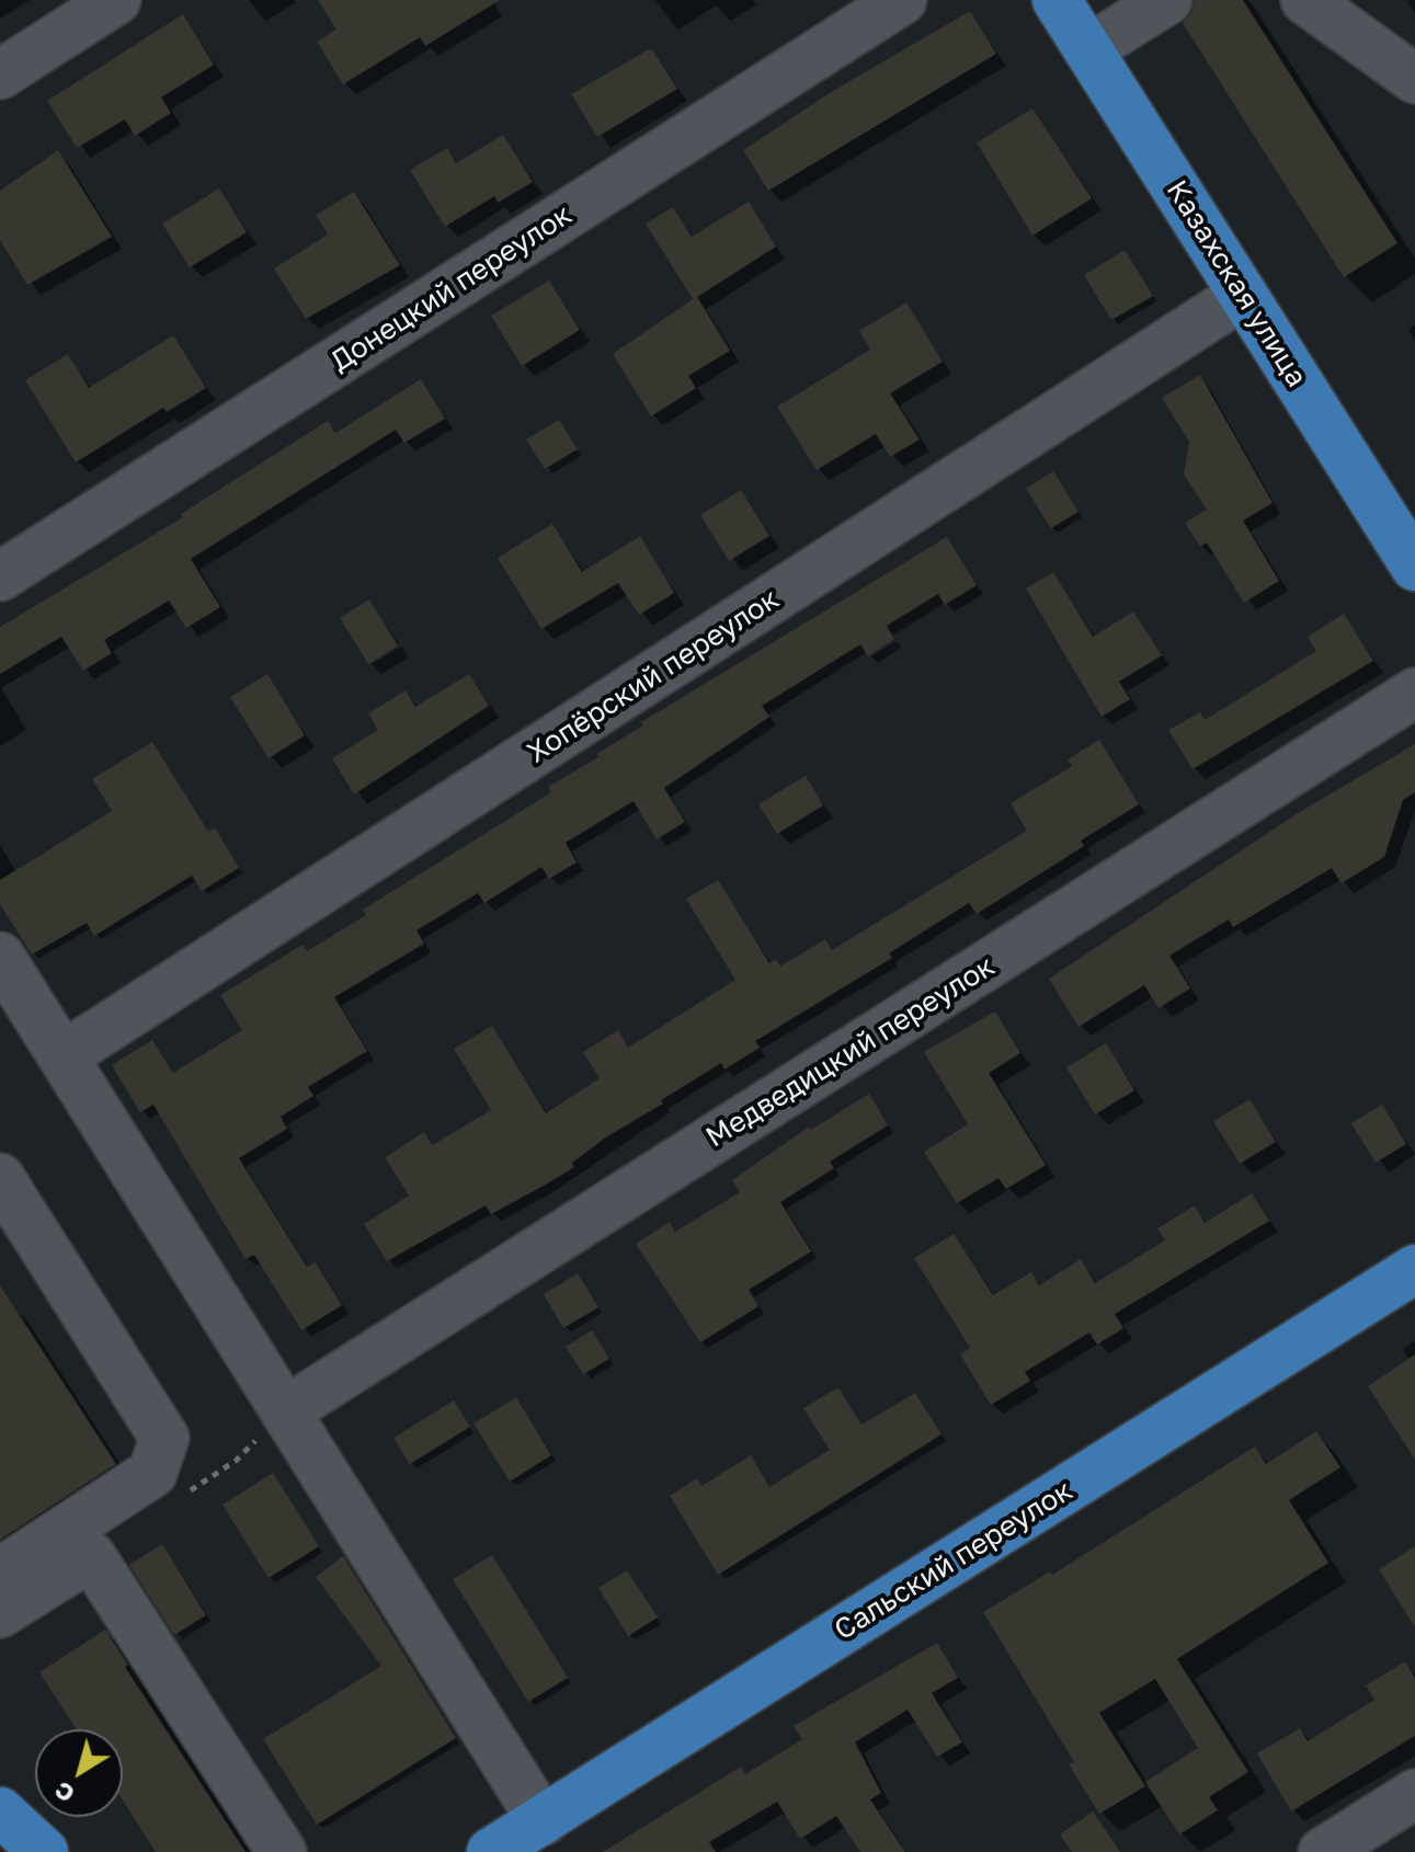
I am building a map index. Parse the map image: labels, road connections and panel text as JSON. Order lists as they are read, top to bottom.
{
  "streets": {
    "main road": ["Казахская улица", "Сальский переулок"],
    "street": ["Донецкий переулок", "Хопёрский переулок", "Медведицкий переулок"]
  },
  "crossings": [
    ["Казахская улица", "Хопёрский переулок"]
  ],
  "north": "bottom left"
}
